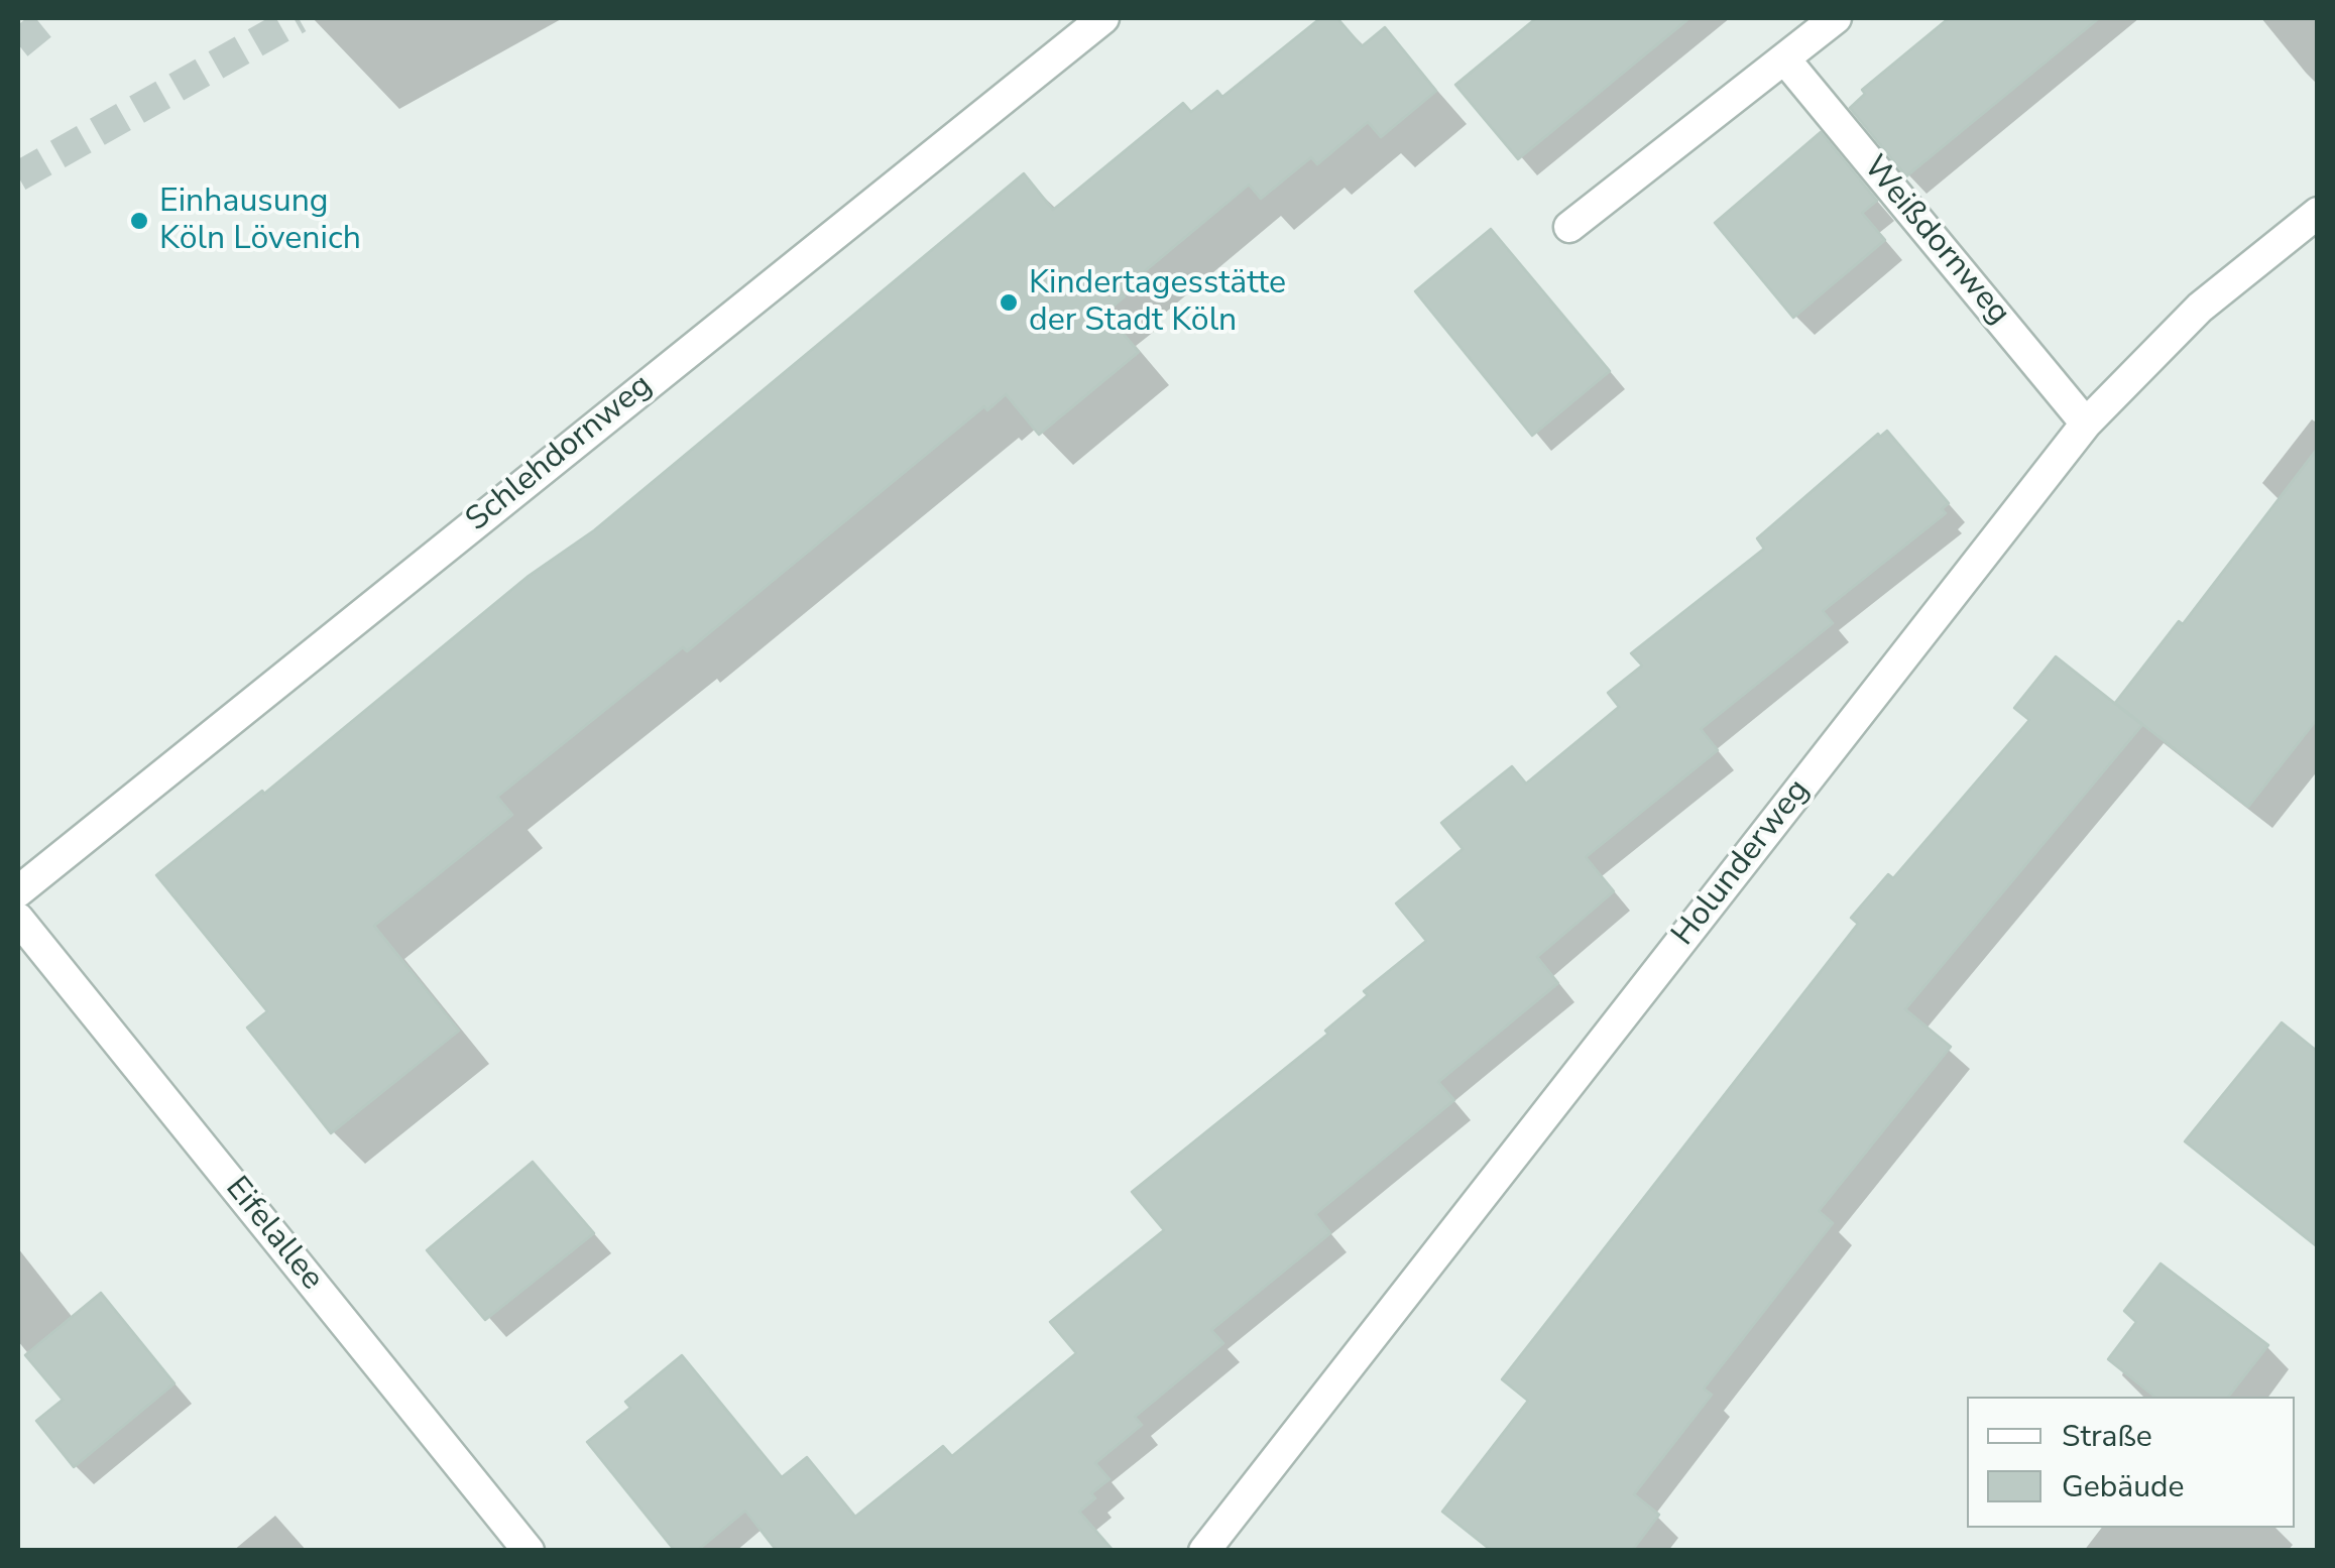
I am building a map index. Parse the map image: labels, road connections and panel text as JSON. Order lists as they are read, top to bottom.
{
  "streets": {
    "street": [
      "Weißdornweg",
      "Schlehdornweg",
      "Holunderweg",
      "Eifelallee"
    ]
  },
  "crossings": [
    ["Weißdornweg", "Holunderweg"]
  ],
  "places": ["Einhausung Köln Lövenich", "Kindertagesstätte der Stadt Köln"],
  "legend": ["Straße", "Gebäude"]
}
